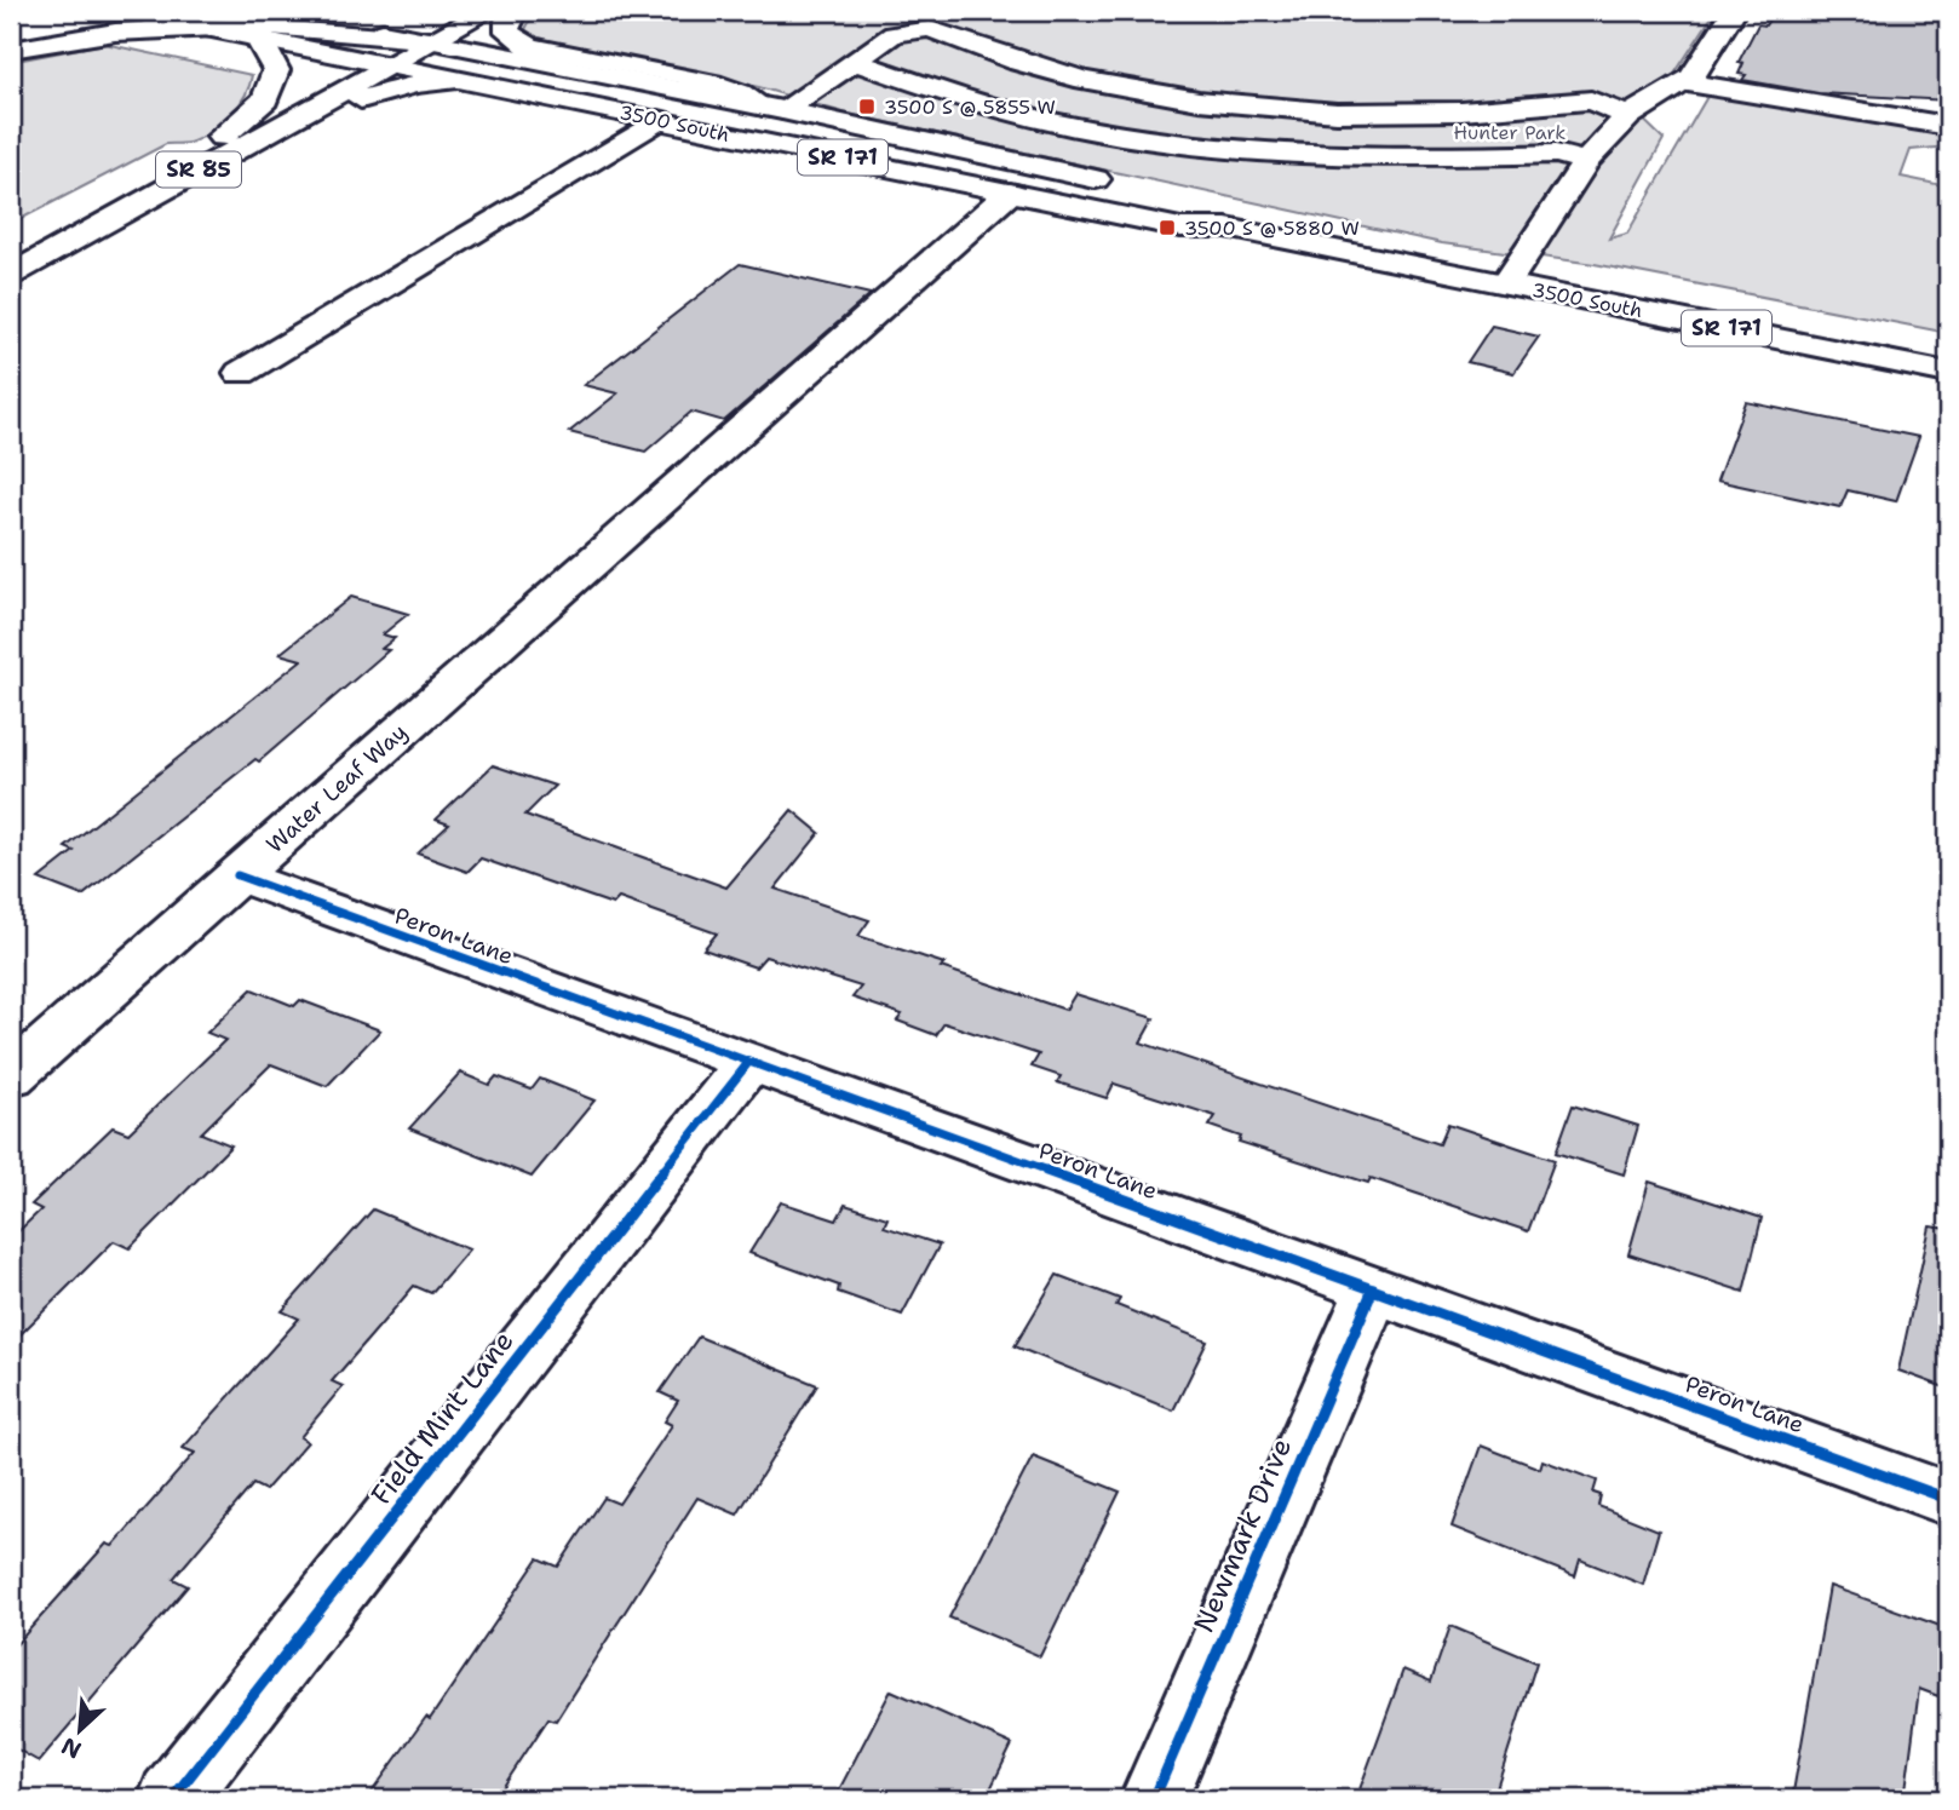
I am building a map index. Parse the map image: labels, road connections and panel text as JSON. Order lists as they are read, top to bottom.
{
  "streets": {
    "main road": [
      "3500 South",
      "SR 171",
      "SR 85",
      "Water Leaf Way",
      "Peron Lane",
      "Field Mint Lane",
      "Newmark Drive"
    ]
  },
  "crossings": [
    ["3500 South", "SR 85"],
    ["3500 South", "Water Leaf Way"],
    ["Water Leaf Way", "Peron Lane"],
    ["Peron Lane", "Field Mint Lane"],
    ["Peron Lane", "Newmark Drive"]
  ],
  "parks": ["Hunter Park"],
  "places": {
    "transit": ["3500 S @ 5855 W", "3500 S @ 5880 W"]
  },
  "north": "bottom left"
}
